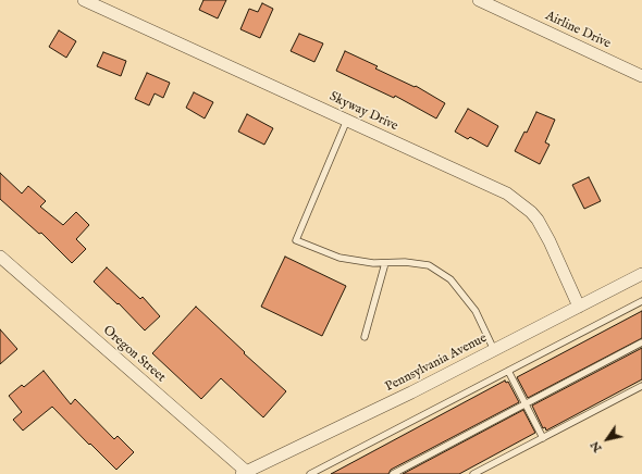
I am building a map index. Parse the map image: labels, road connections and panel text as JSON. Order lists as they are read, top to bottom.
{
  "streets": {
    "street": [
      "Airline Drive",
      "Skyway Drive",
      "Oregon Street",
      "Pennsylvania Avenue"
    ]
  },
  "crossings": [
    ["Skyway Drive", "Pennsylvania Avenue"],
    ["Oregon Street", "Pennsylvania Avenue"]
  ],
  "north": "bottom left"
}
